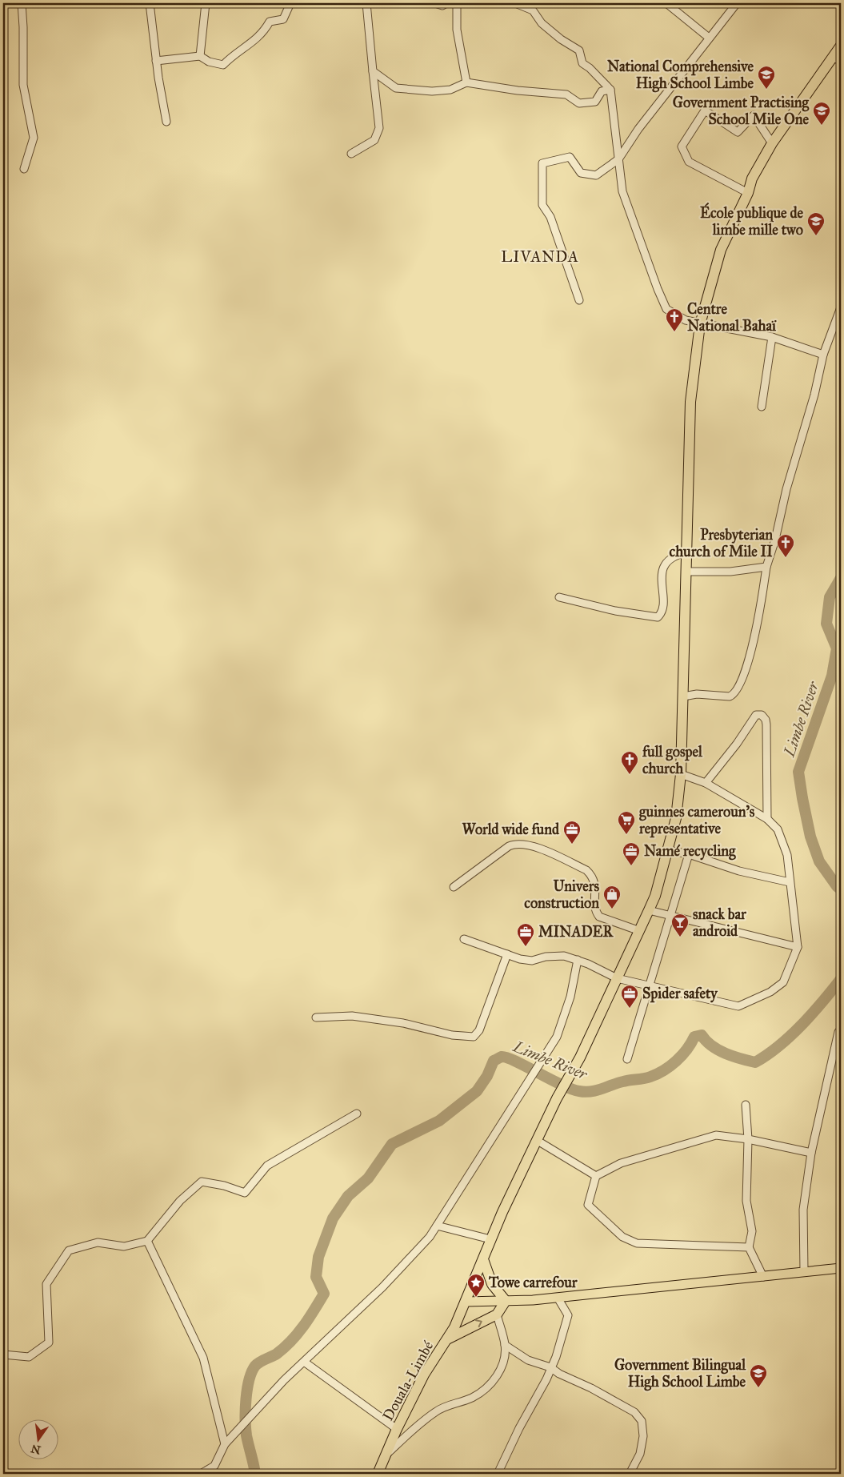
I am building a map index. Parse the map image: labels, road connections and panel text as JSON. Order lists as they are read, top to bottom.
{
  "streets": {
    "highway": ["Douala-Limbé"]
  },
  "districts": ["LIVANDA"],
  "water": ["Limbe River"],
  "places": {
    "school or university": [
      "National Comprehensive High School Limbe",
      "Government Practising School Mile One",
      "École publique de limbe mille two",
      "Government Bilingual High School Limbe"
    ],
    "church": ["Centre National Bahaï", "Presbyterian church of Mile II", "full gospel church"],
    "supermarket": ["guinnes cameroun's representative"],
    "office": [
      "World wide fund",
      "Namé recycling",
      "MINADER",
      "Spider safety"
    ],
    "shop": ["Univers construction"],
    "bar": ["snack bar android"],
    "place": ["Towe carrefour"]
  },
  "north": "bottom"
}
